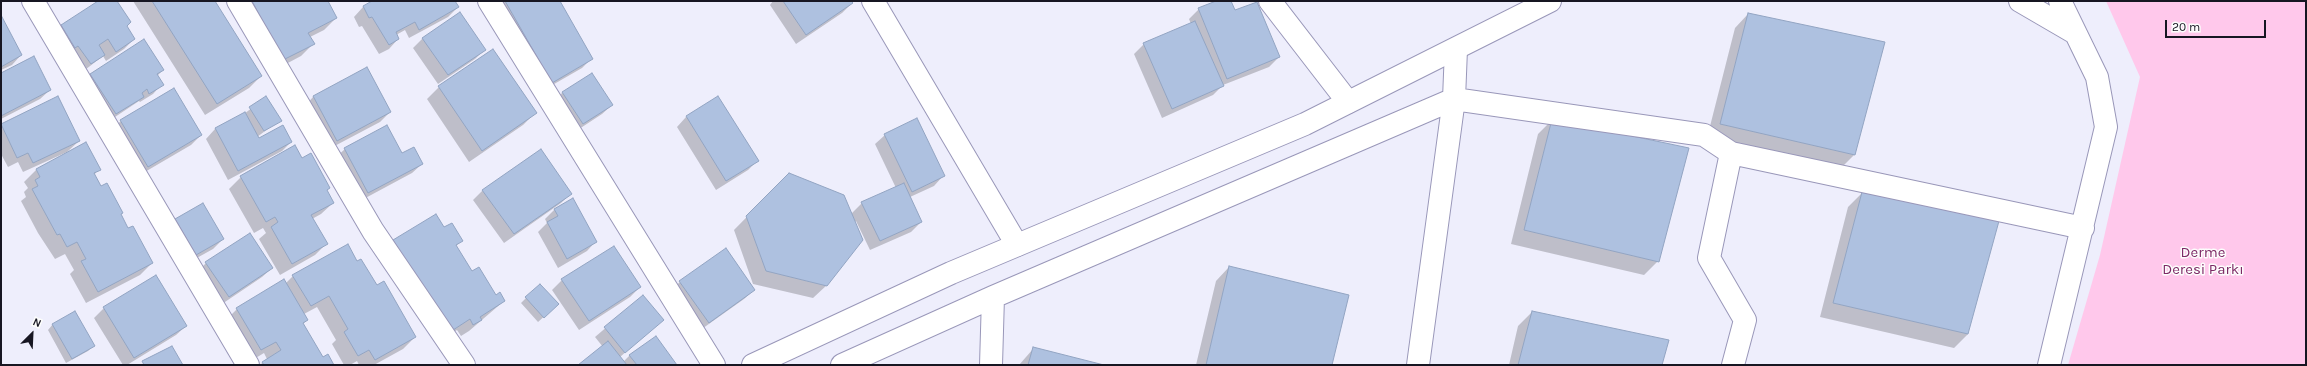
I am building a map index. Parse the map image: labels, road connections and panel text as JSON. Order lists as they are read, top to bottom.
{
  "parks": ["Derme Deresi Parkı"],
  "scale_bar": "20 m",
  "north": "top right"
}
